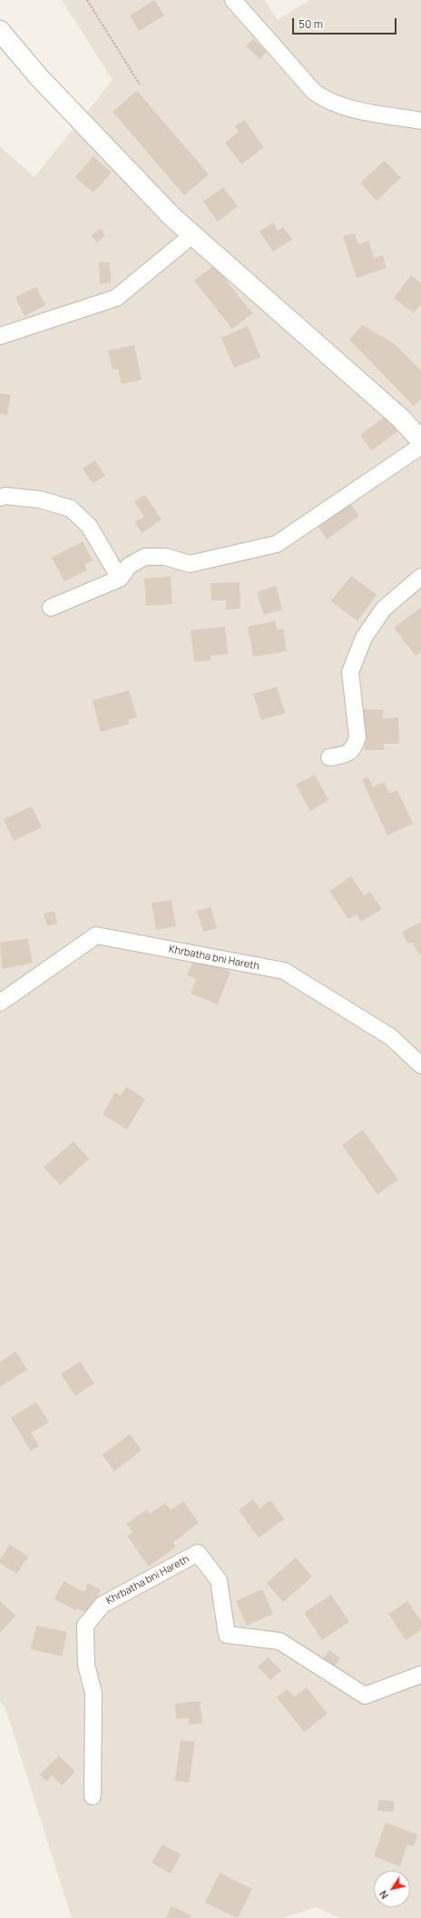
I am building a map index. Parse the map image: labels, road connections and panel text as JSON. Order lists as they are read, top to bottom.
{
  "streets": {
    "street": ["Khrbatha bni Hareth"]
  },
  "scale_bar": "50 m",
  "north": "bottom left"
}
